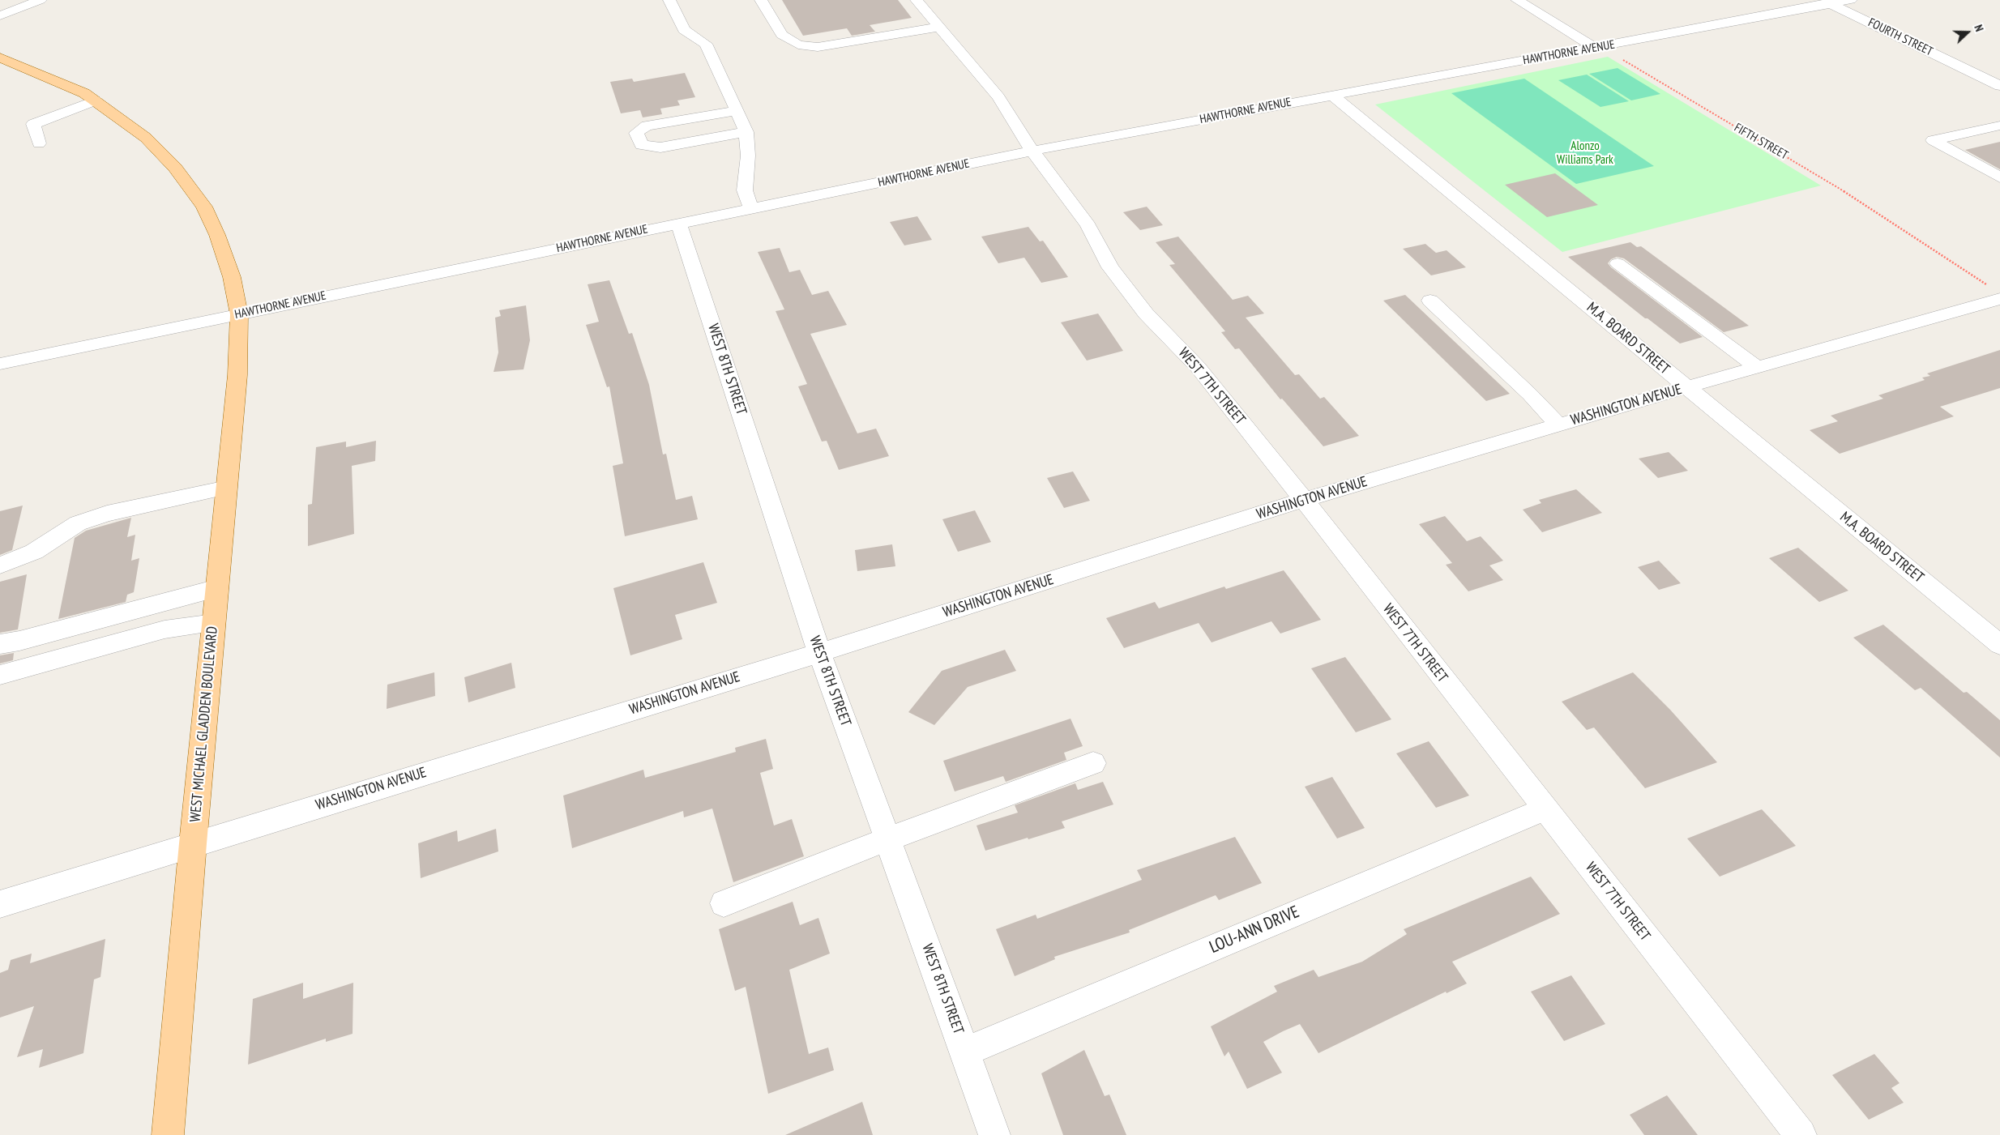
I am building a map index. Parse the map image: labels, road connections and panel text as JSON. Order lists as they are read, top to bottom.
{
  "streets": {
    "main road": ["WEST MICHAEL GLADDEN BOULEVARD"],
    "street": [
      "FOURTH STREET",
      "HAWTHORNE AVENUE",
      "M.A. BOARD STREET",
      "WEST 8TH STREET",
      "WEST 7TH STREET",
      "WASHINGTON AVENUE",
      "LOU-ANN DRIVE"
    ],
    "path": ["FIFTH STREET"]
  },
  "crossings": [
    ["FOURTH STREET", "HAWTHORNE AVENUE"],
    ["HAWTHORNE AVENUE", "FIFTH STREET"],
    ["HAWTHORNE AVENUE", "M.A. BOARD STREET"],
    ["HAWTHORNE AVENUE", "WEST 8TH STREET"],
    ["HAWTHORNE AVENUE", "WEST 7TH STREET"],
    ["HAWTHORNE AVENUE", "WEST MICHAEL GLADDEN BOULEVARD"],
    ["FIFTH STREET", "WASHINGTON AVENUE"],
    ["M.A. BOARD STREET", "WASHINGTON AVENUE"],
    ["WEST 8TH STREET", "WASHINGTON AVENUE"],
    ["WEST 8TH STREET", "LOU-ANN DRIVE"],
    ["WEST 7TH STREET", "WASHINGTON AVENUE"],
    ["WEST 7TH STREET", "LOU-ANN DRIVE"],
    ["WASHINGTON AVENUE", "WEST MICHAEL GLADDEN BOULEVARD"]
  ],
  "parks": ["Alonzo Williams Park"],
  "north": "right"
}
